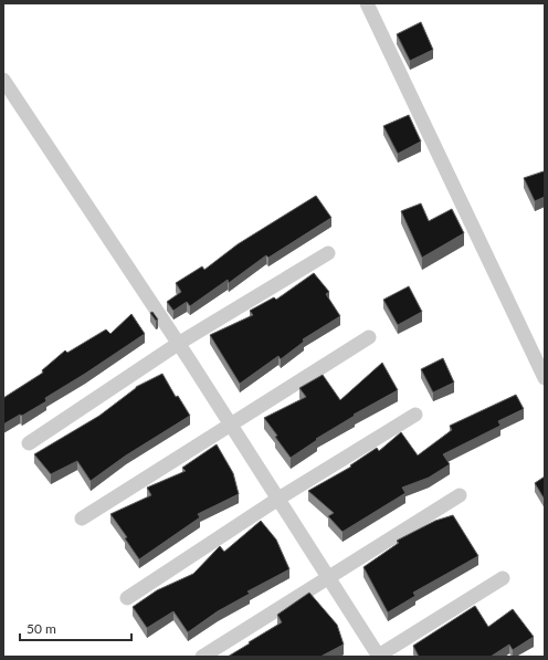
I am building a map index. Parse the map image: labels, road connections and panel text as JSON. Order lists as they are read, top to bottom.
{
  "scale_bar": "50 m"
}
